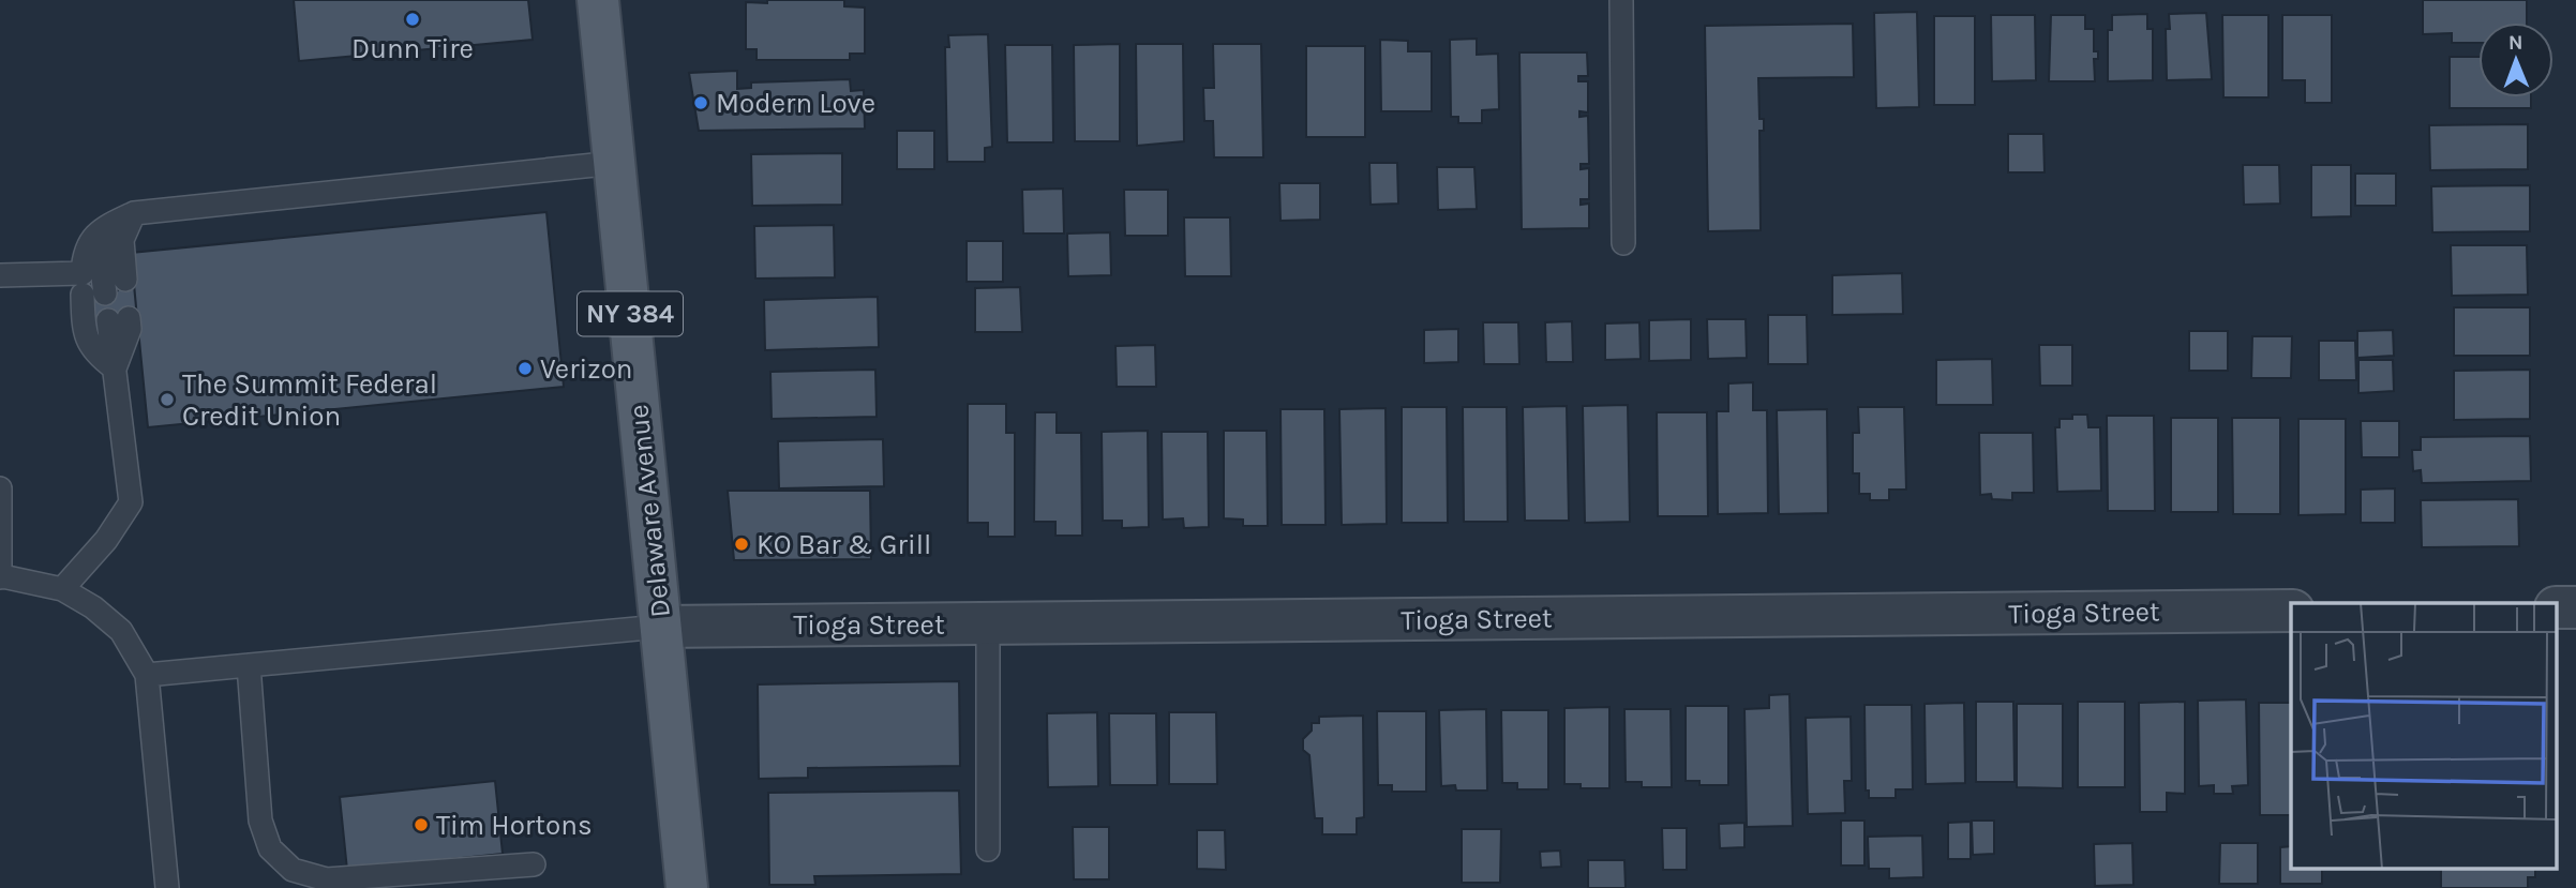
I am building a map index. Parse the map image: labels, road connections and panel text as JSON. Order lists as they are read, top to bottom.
{
  "streets": {
    "main road": ["NY 384", "Delaware Avenue"],
    "street": ["Tioga Street"]
  },
  "crossings": [
    ["Delaware Avenue", "Tioga Street"]
  ],
  "places": [
    "Dunn Tire",
    "Modern Love",
    "Verizon",
    "The Summit Federal Credit Union",
    "KO Bar & Grill",
    "Tim Hortons"
  ],
  "north": "top"
}
